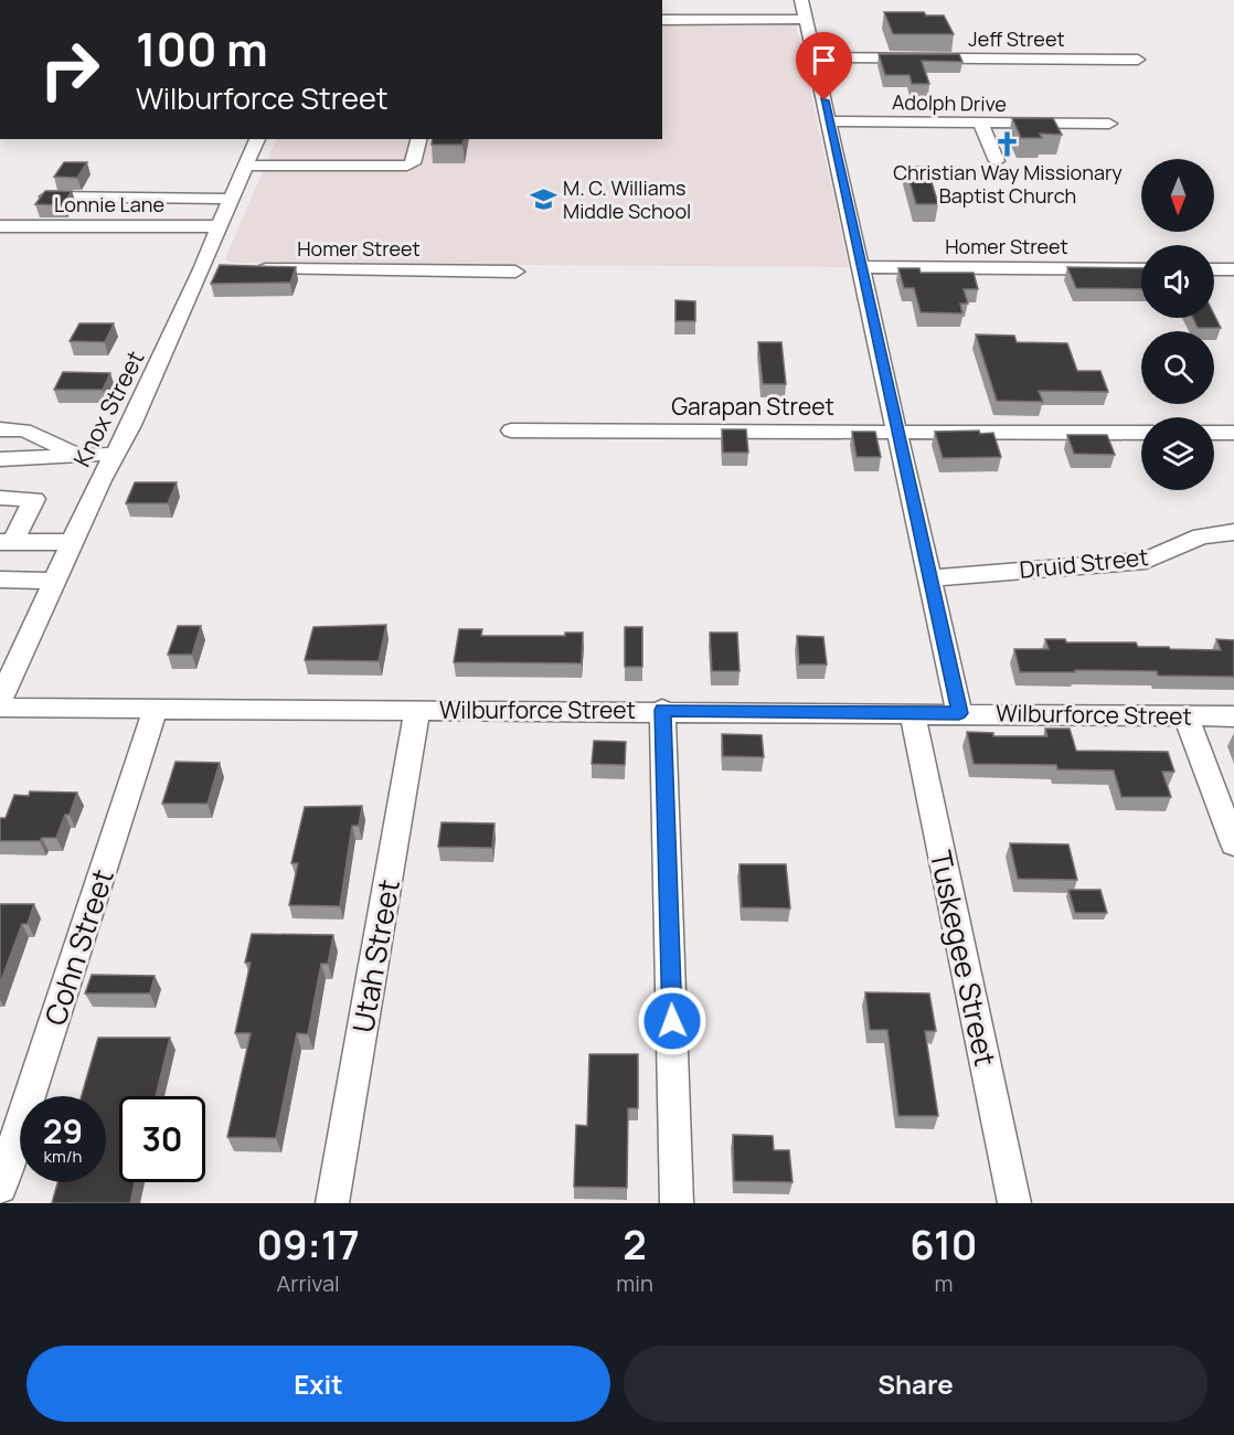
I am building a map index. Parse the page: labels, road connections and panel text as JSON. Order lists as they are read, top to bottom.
{
  "streets": {
    "street": [
      "Jeff Street",
      "Adolph Drive",
      "Lonnie Lane",
      "Homer Street",
      "Garapan Street",
      "Knox Street",
      "Druid Street",
      "Wilburforce Street",
      "Cohn Street",
      "Utah Street",
      "Tuskegee Street"
    ]
  },
  "crossings": [
    ["Lonnie Lane", "Knox Street"],
    ["Wilburforce Street", "Cohn Street"],
    ["Wilburforce Street", "Utah Street"],
    ["Wilburforce Street", "Tuskegee Street"]
  ],
  "places": {
    "church": ["Christian Way Missionary Baptist Church"],
    "school or university": ["M. C. Williams Middle School"]
  },
  "north": "bottom",
  "page": {
    "turn": ["100 m", "Wilburforce Street"],
    "speed": "29 km/h",
    "limit": "30",
    "eta": [
      "09:17",
      "Arrival",
      "2",
      "min",
      "610",
      "m"
    ],
    "buttons": ["Exit", "Share"]
  }
}
